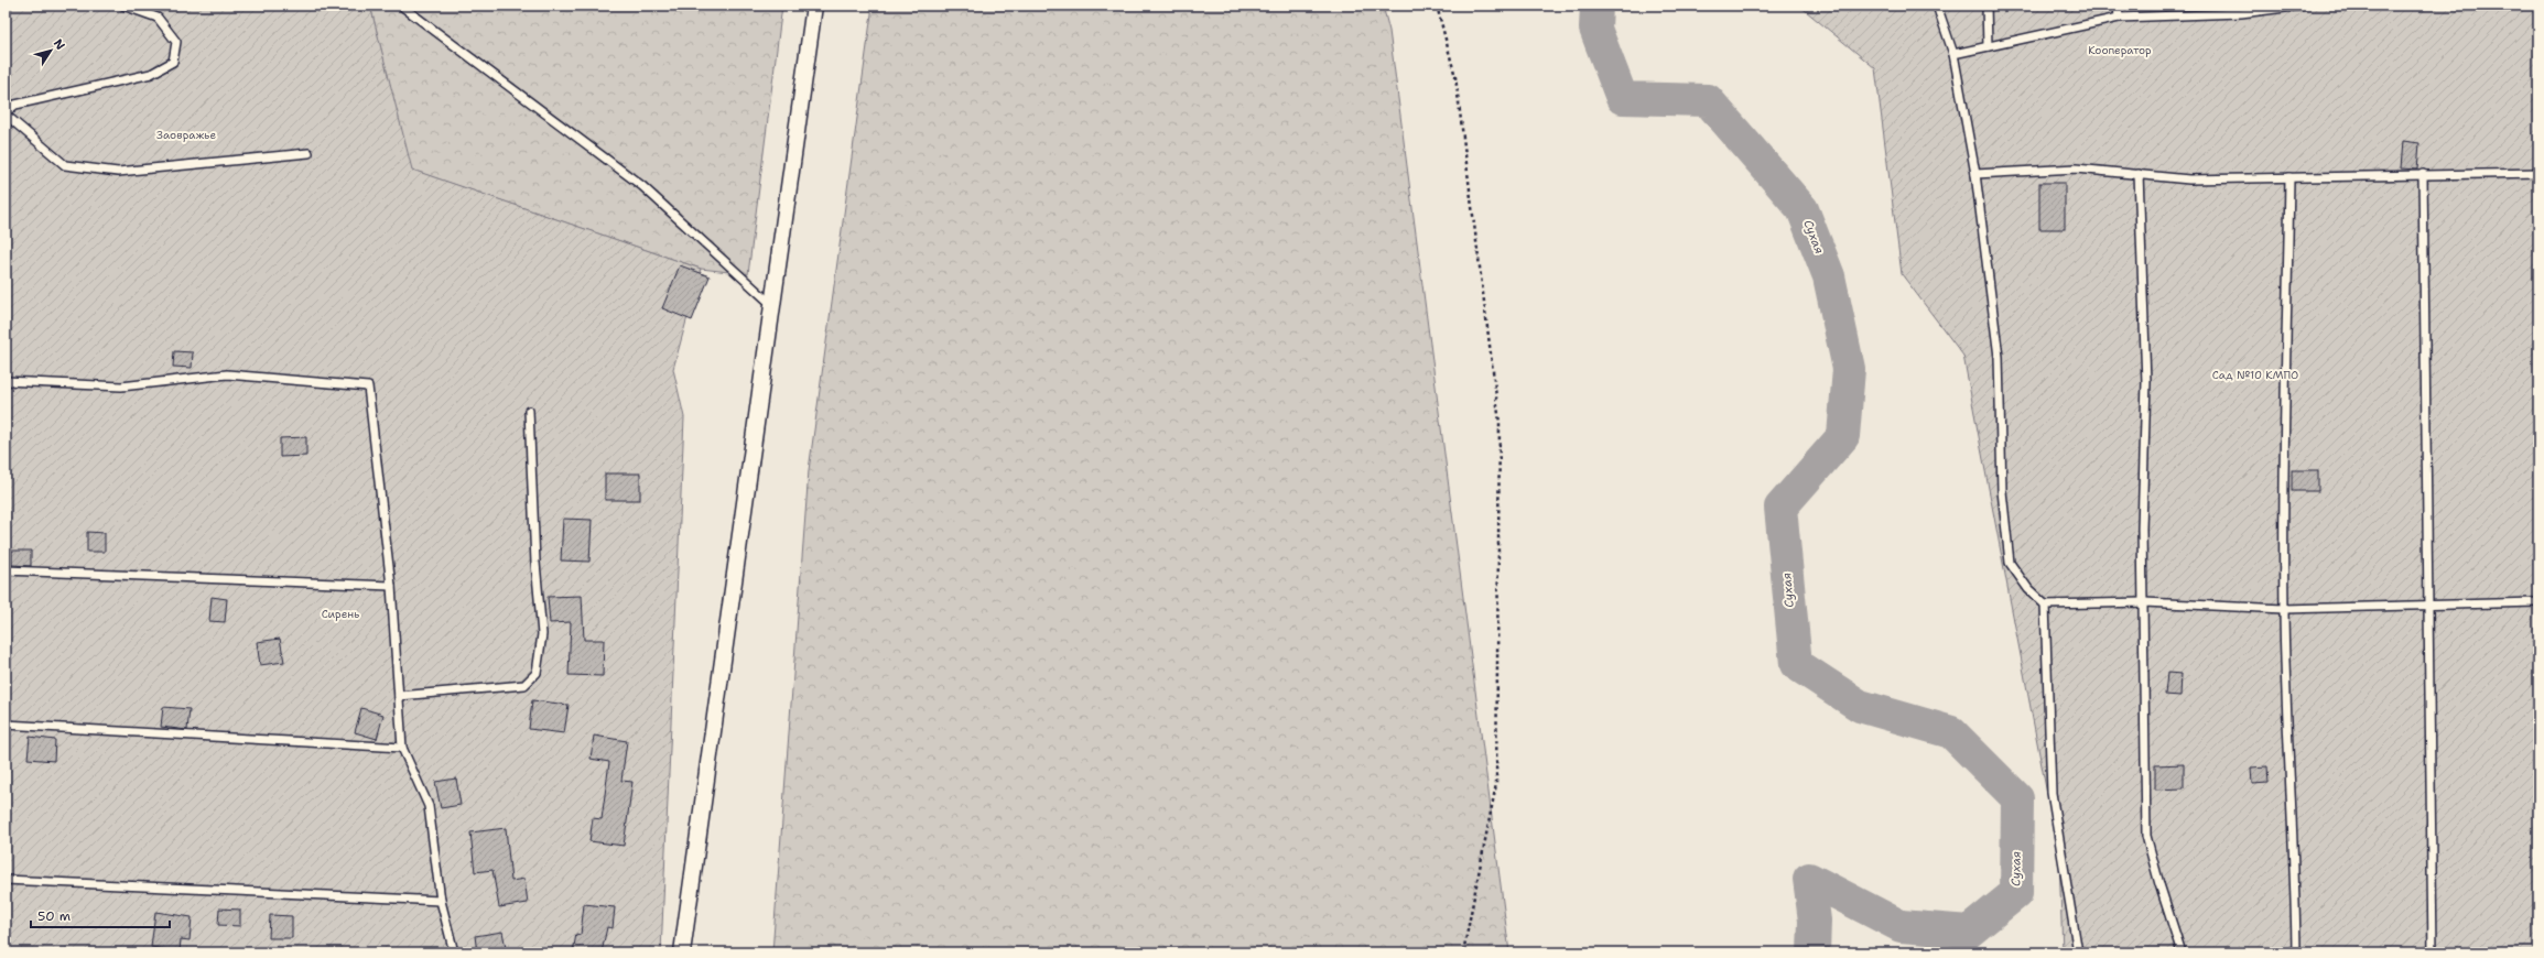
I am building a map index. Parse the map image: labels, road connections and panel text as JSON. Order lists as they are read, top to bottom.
{
  "water": ["Сухая"],
  "parks": [
    "Кооператор",
    "Заовражье",
    "Сад №10 КМПО",
    "Сирень"
  ],
  "scale_bar": "50 m",
  "north": "top right"
}
